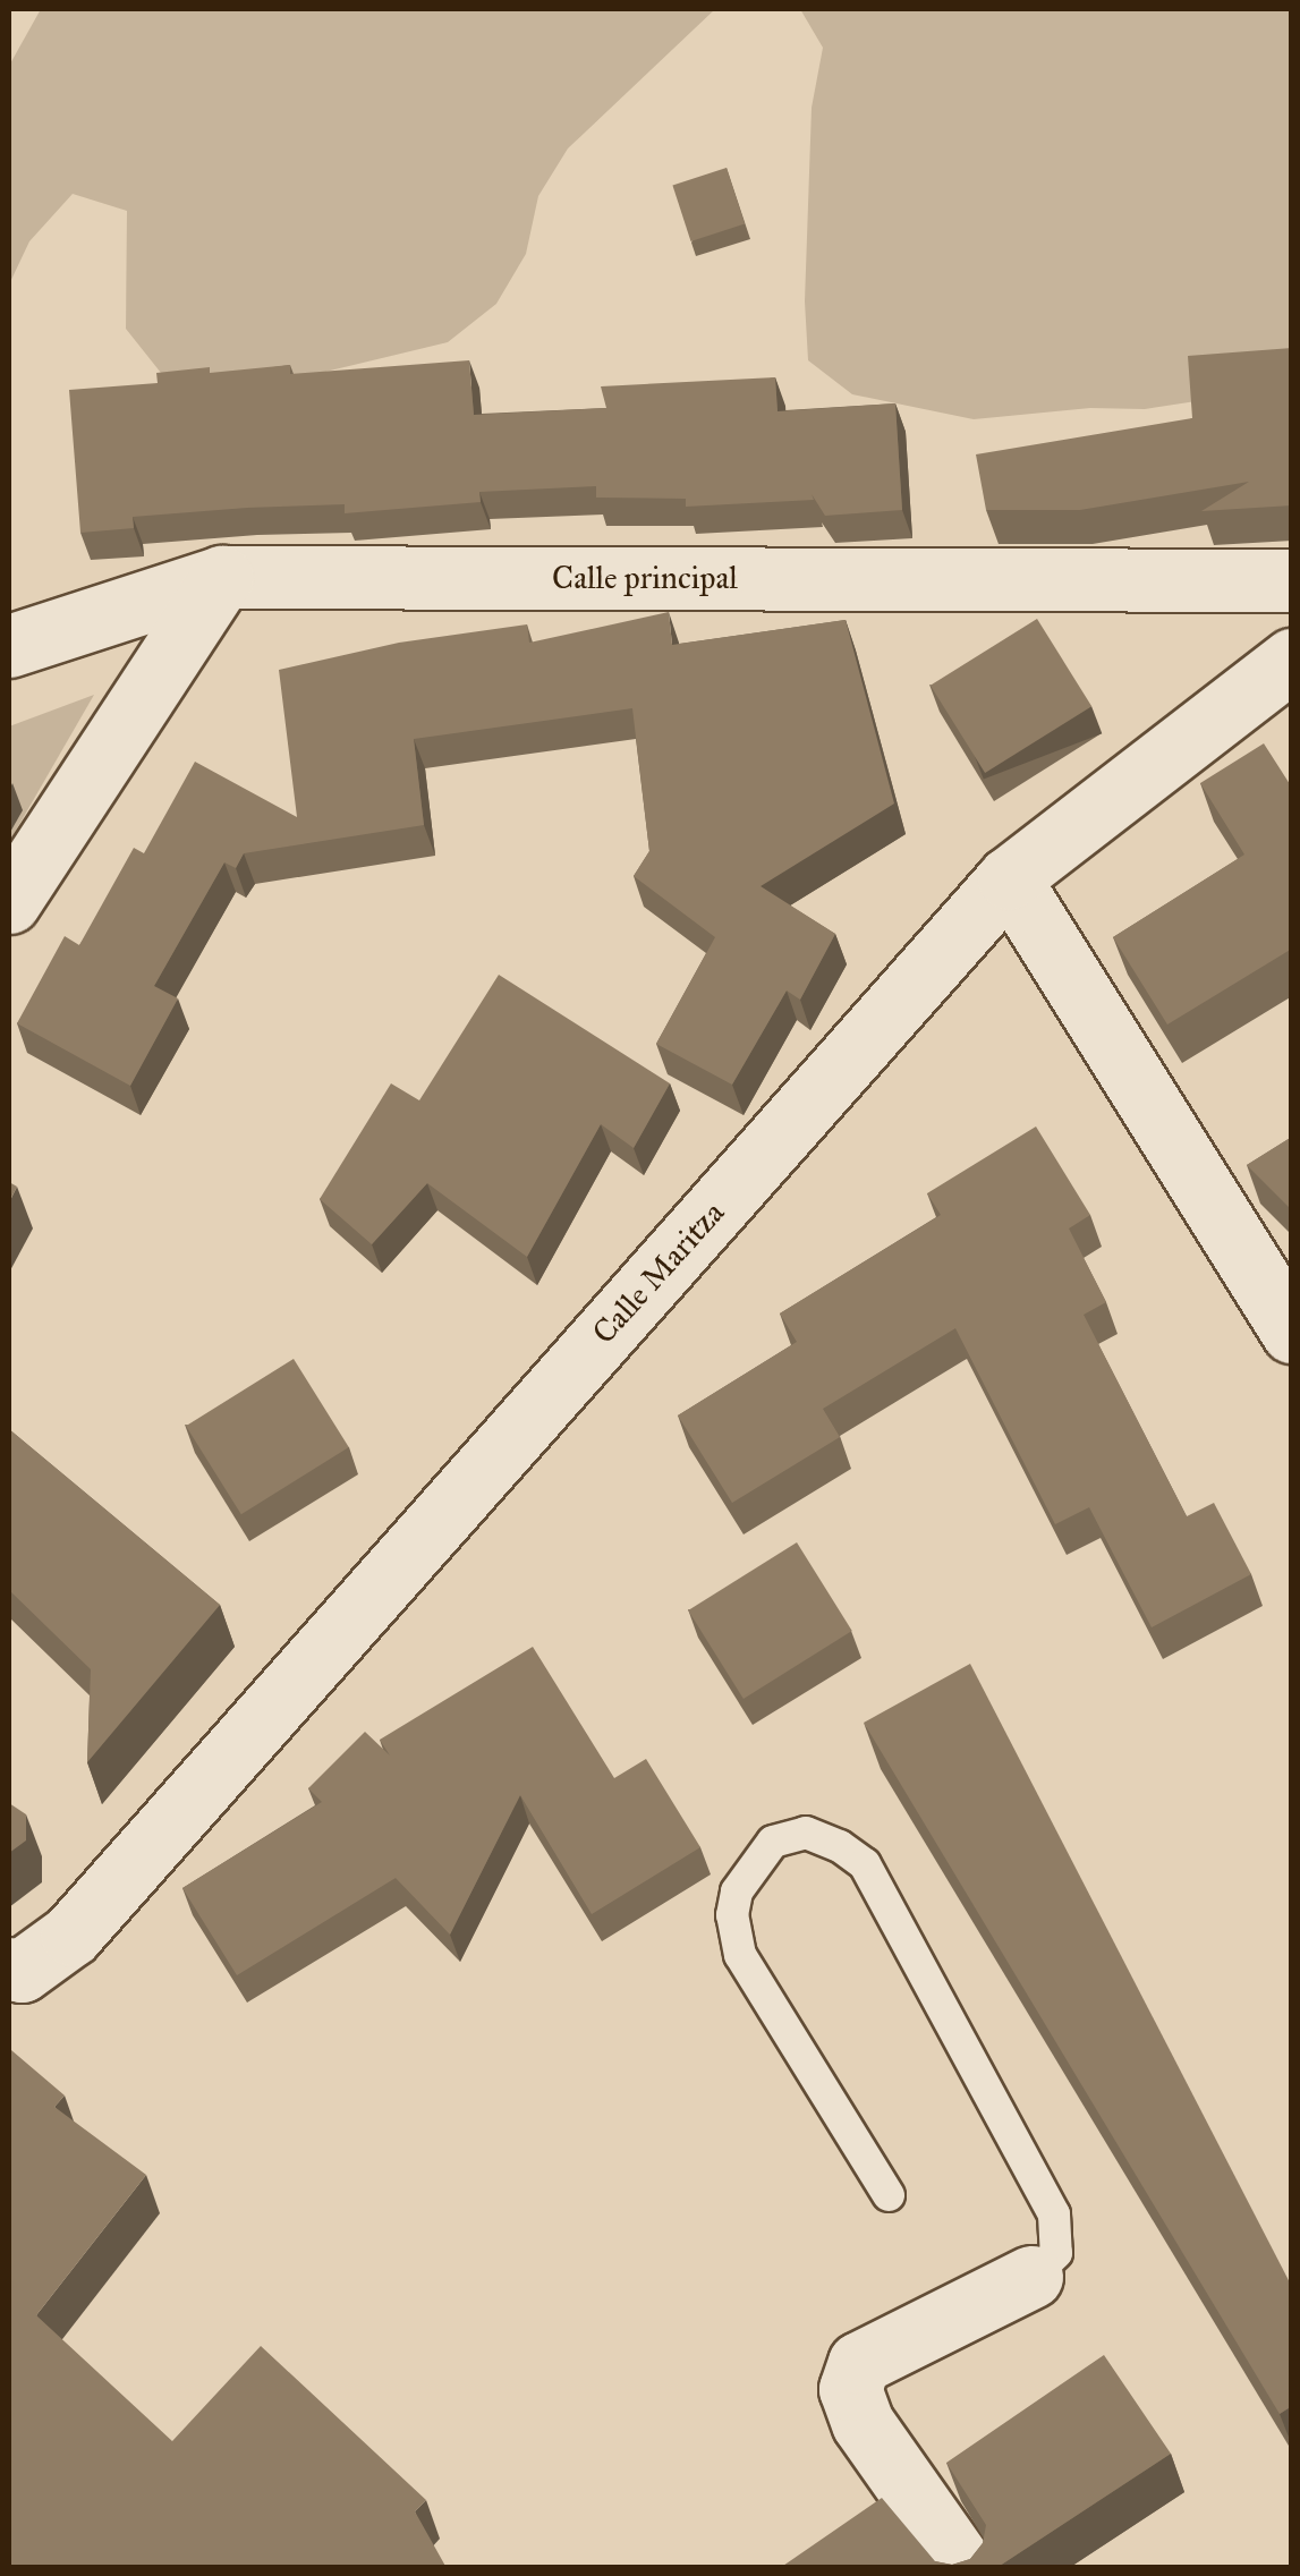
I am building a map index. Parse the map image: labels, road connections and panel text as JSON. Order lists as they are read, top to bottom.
{
  "streets": {
    "street": ["Calle principal", "Calle Maritza"]
  }
}
